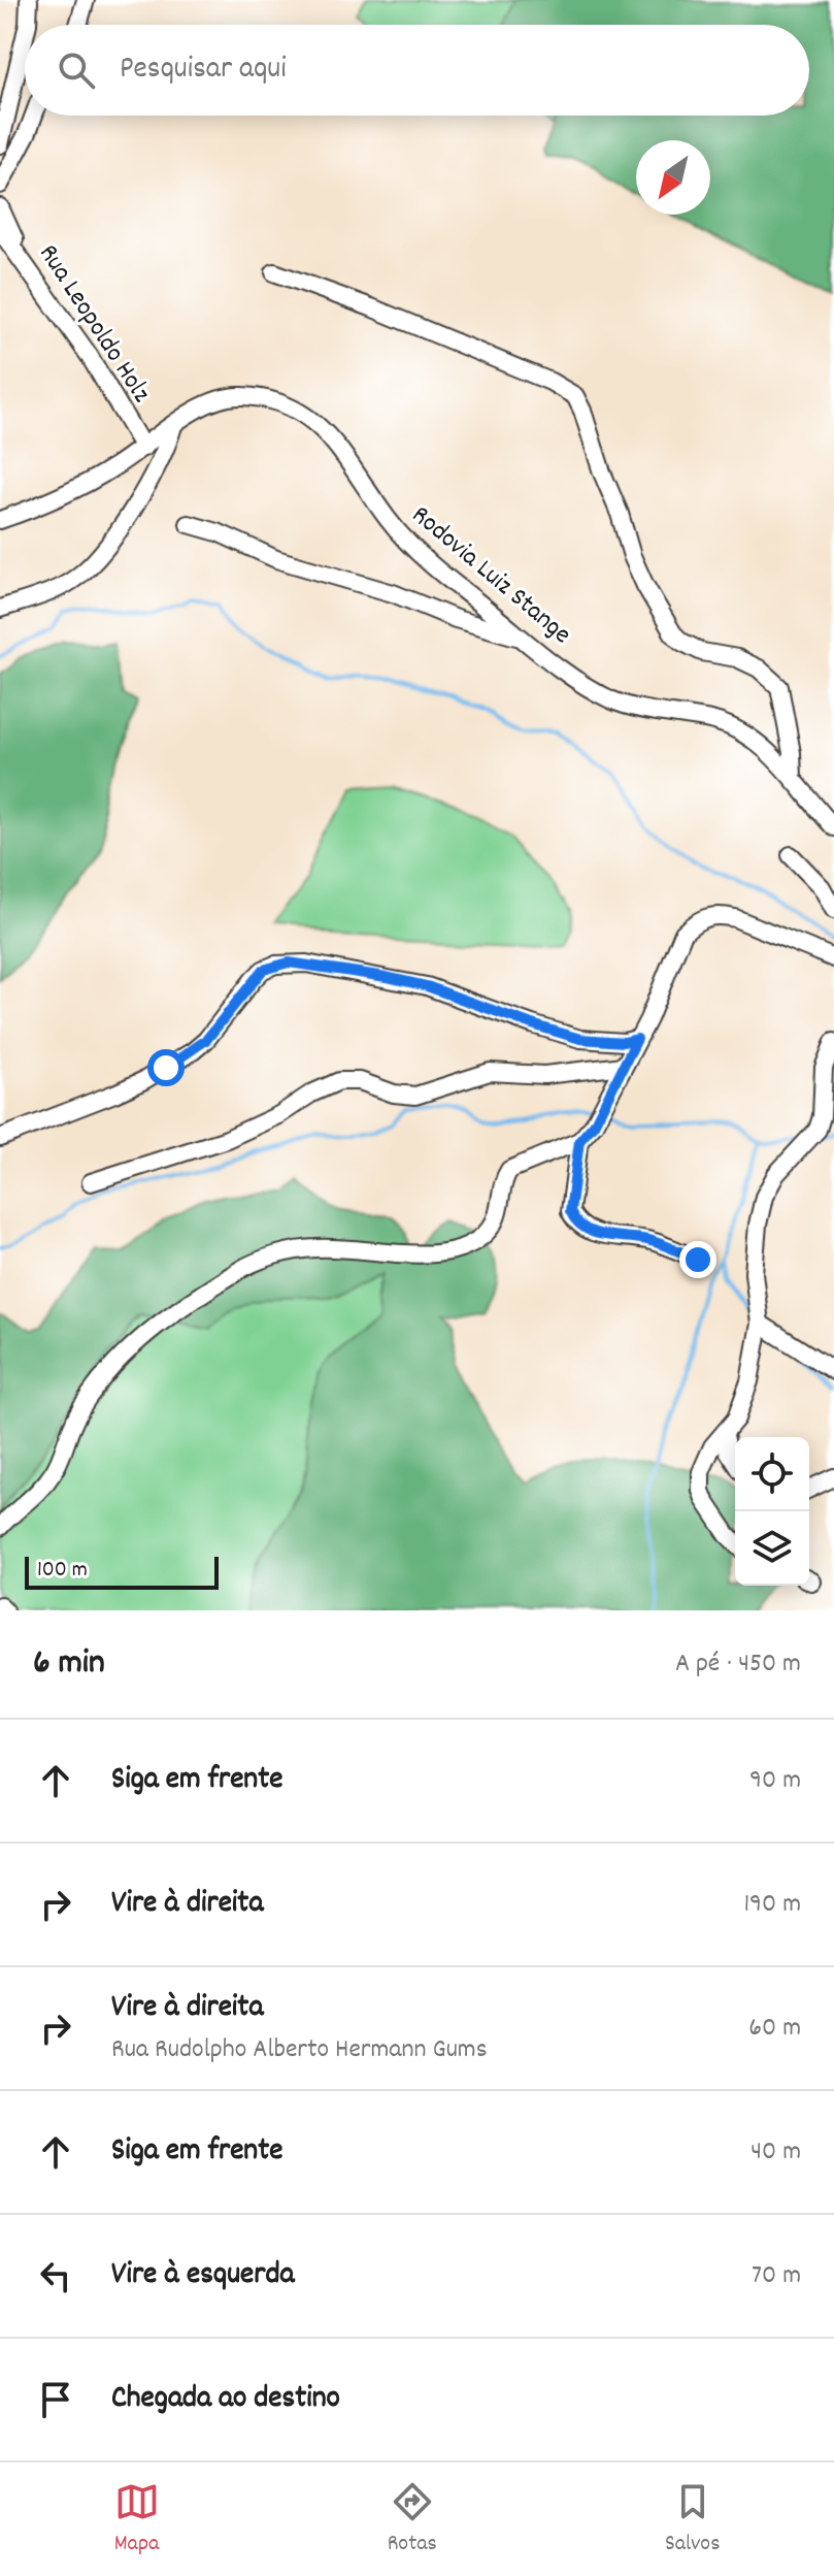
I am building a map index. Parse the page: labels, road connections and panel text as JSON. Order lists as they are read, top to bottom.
{
  "streets": {
    "street": ["Rua Leopoldo Holz", "Rodovia Luiz Stange"]
  },
  "crossings": [
    ["Rua Leopoldo Holz", "Rodovia Luiz Stange"]
  ],
  "scale_bar": "100 m",
  "north": "bottom left",
  "page": {
    "search": "Pesquisar aqui",
    "scale": "100 m",
    "heading": ["6 min", "A pé · 450 m"],
    "list": [
      ["Siga em frente", "90 m"],
      ["Vire à direita", "190 m"],
      ["Vire à direita", "Rua Rudolpho Alberto Hermann Gums", "60 m"],
      ["Siga em frente", "40 m"],
      ["Vire à esquerda", "70 m"],
      "Chegada ao destino"
    ],
    "nav": ["Mapa", "Rotas", "Salvos"]
  }
}
